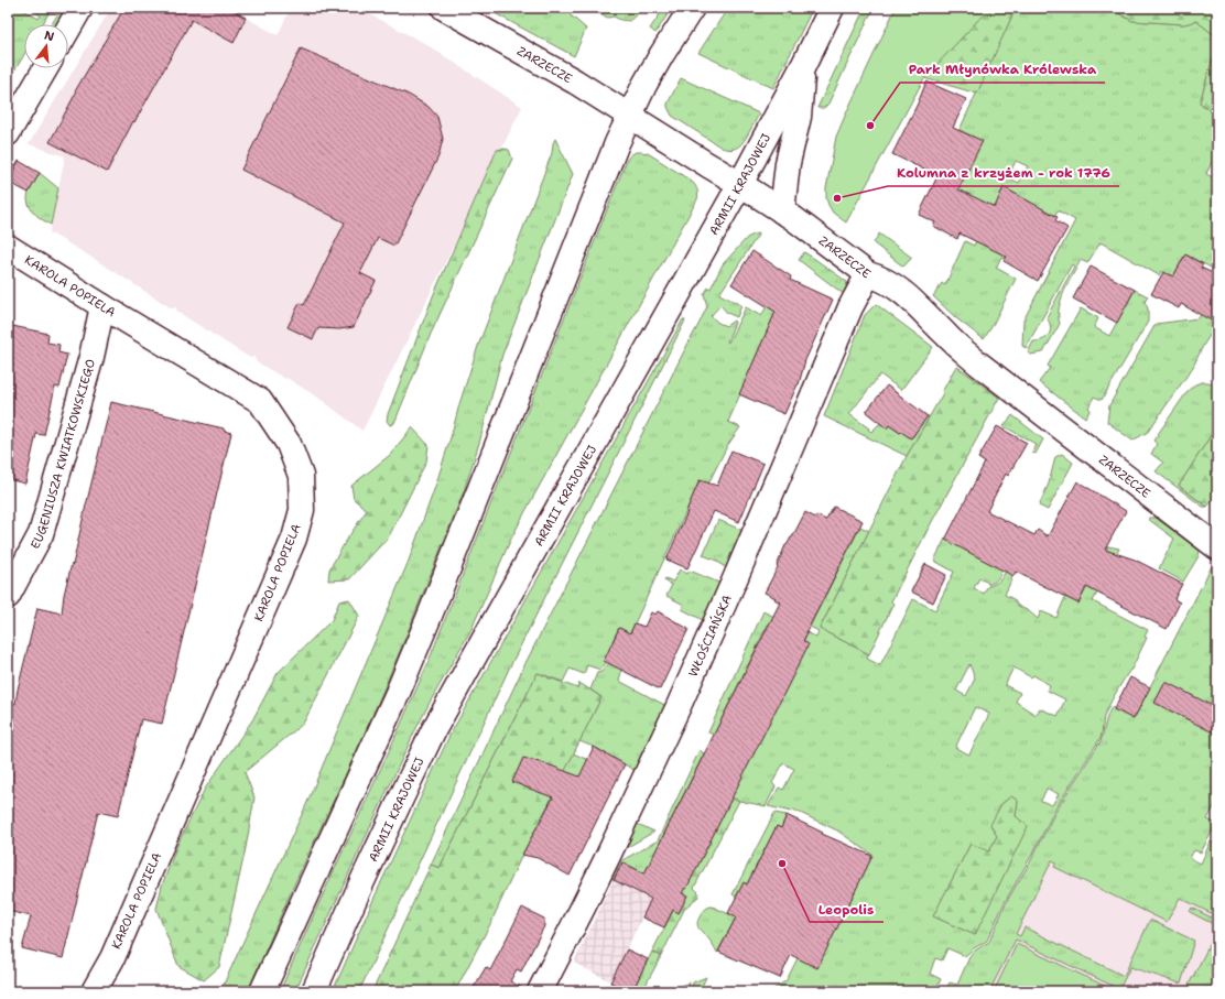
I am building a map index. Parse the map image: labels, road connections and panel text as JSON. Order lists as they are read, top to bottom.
{
  "streets": {
    "street": [
      "ZARZECZE",
      "ARMII KRAJOWEJ",
      "KAROLA POPIELA",
      "EUGENIUSZA KWIATKOWSKIEGO",
      "WŁOŚCIAŃSKA"
    ]
  },
  "crossings": [
    ["ZARZECZE", "ARMII KRAJOWEJ"],
    ["ZARZECZE", "WŁOŚCIAŃSKA"],
    ["KAROLA POPIELA", "EUGENIUSZA KWIATKOWSKIEGO"]
  ],
  "places": ["Park Młynówka Królewska", "Kolumna z krzyżem - rok 1776", "Leopolis"],
  "north": "top"
}
